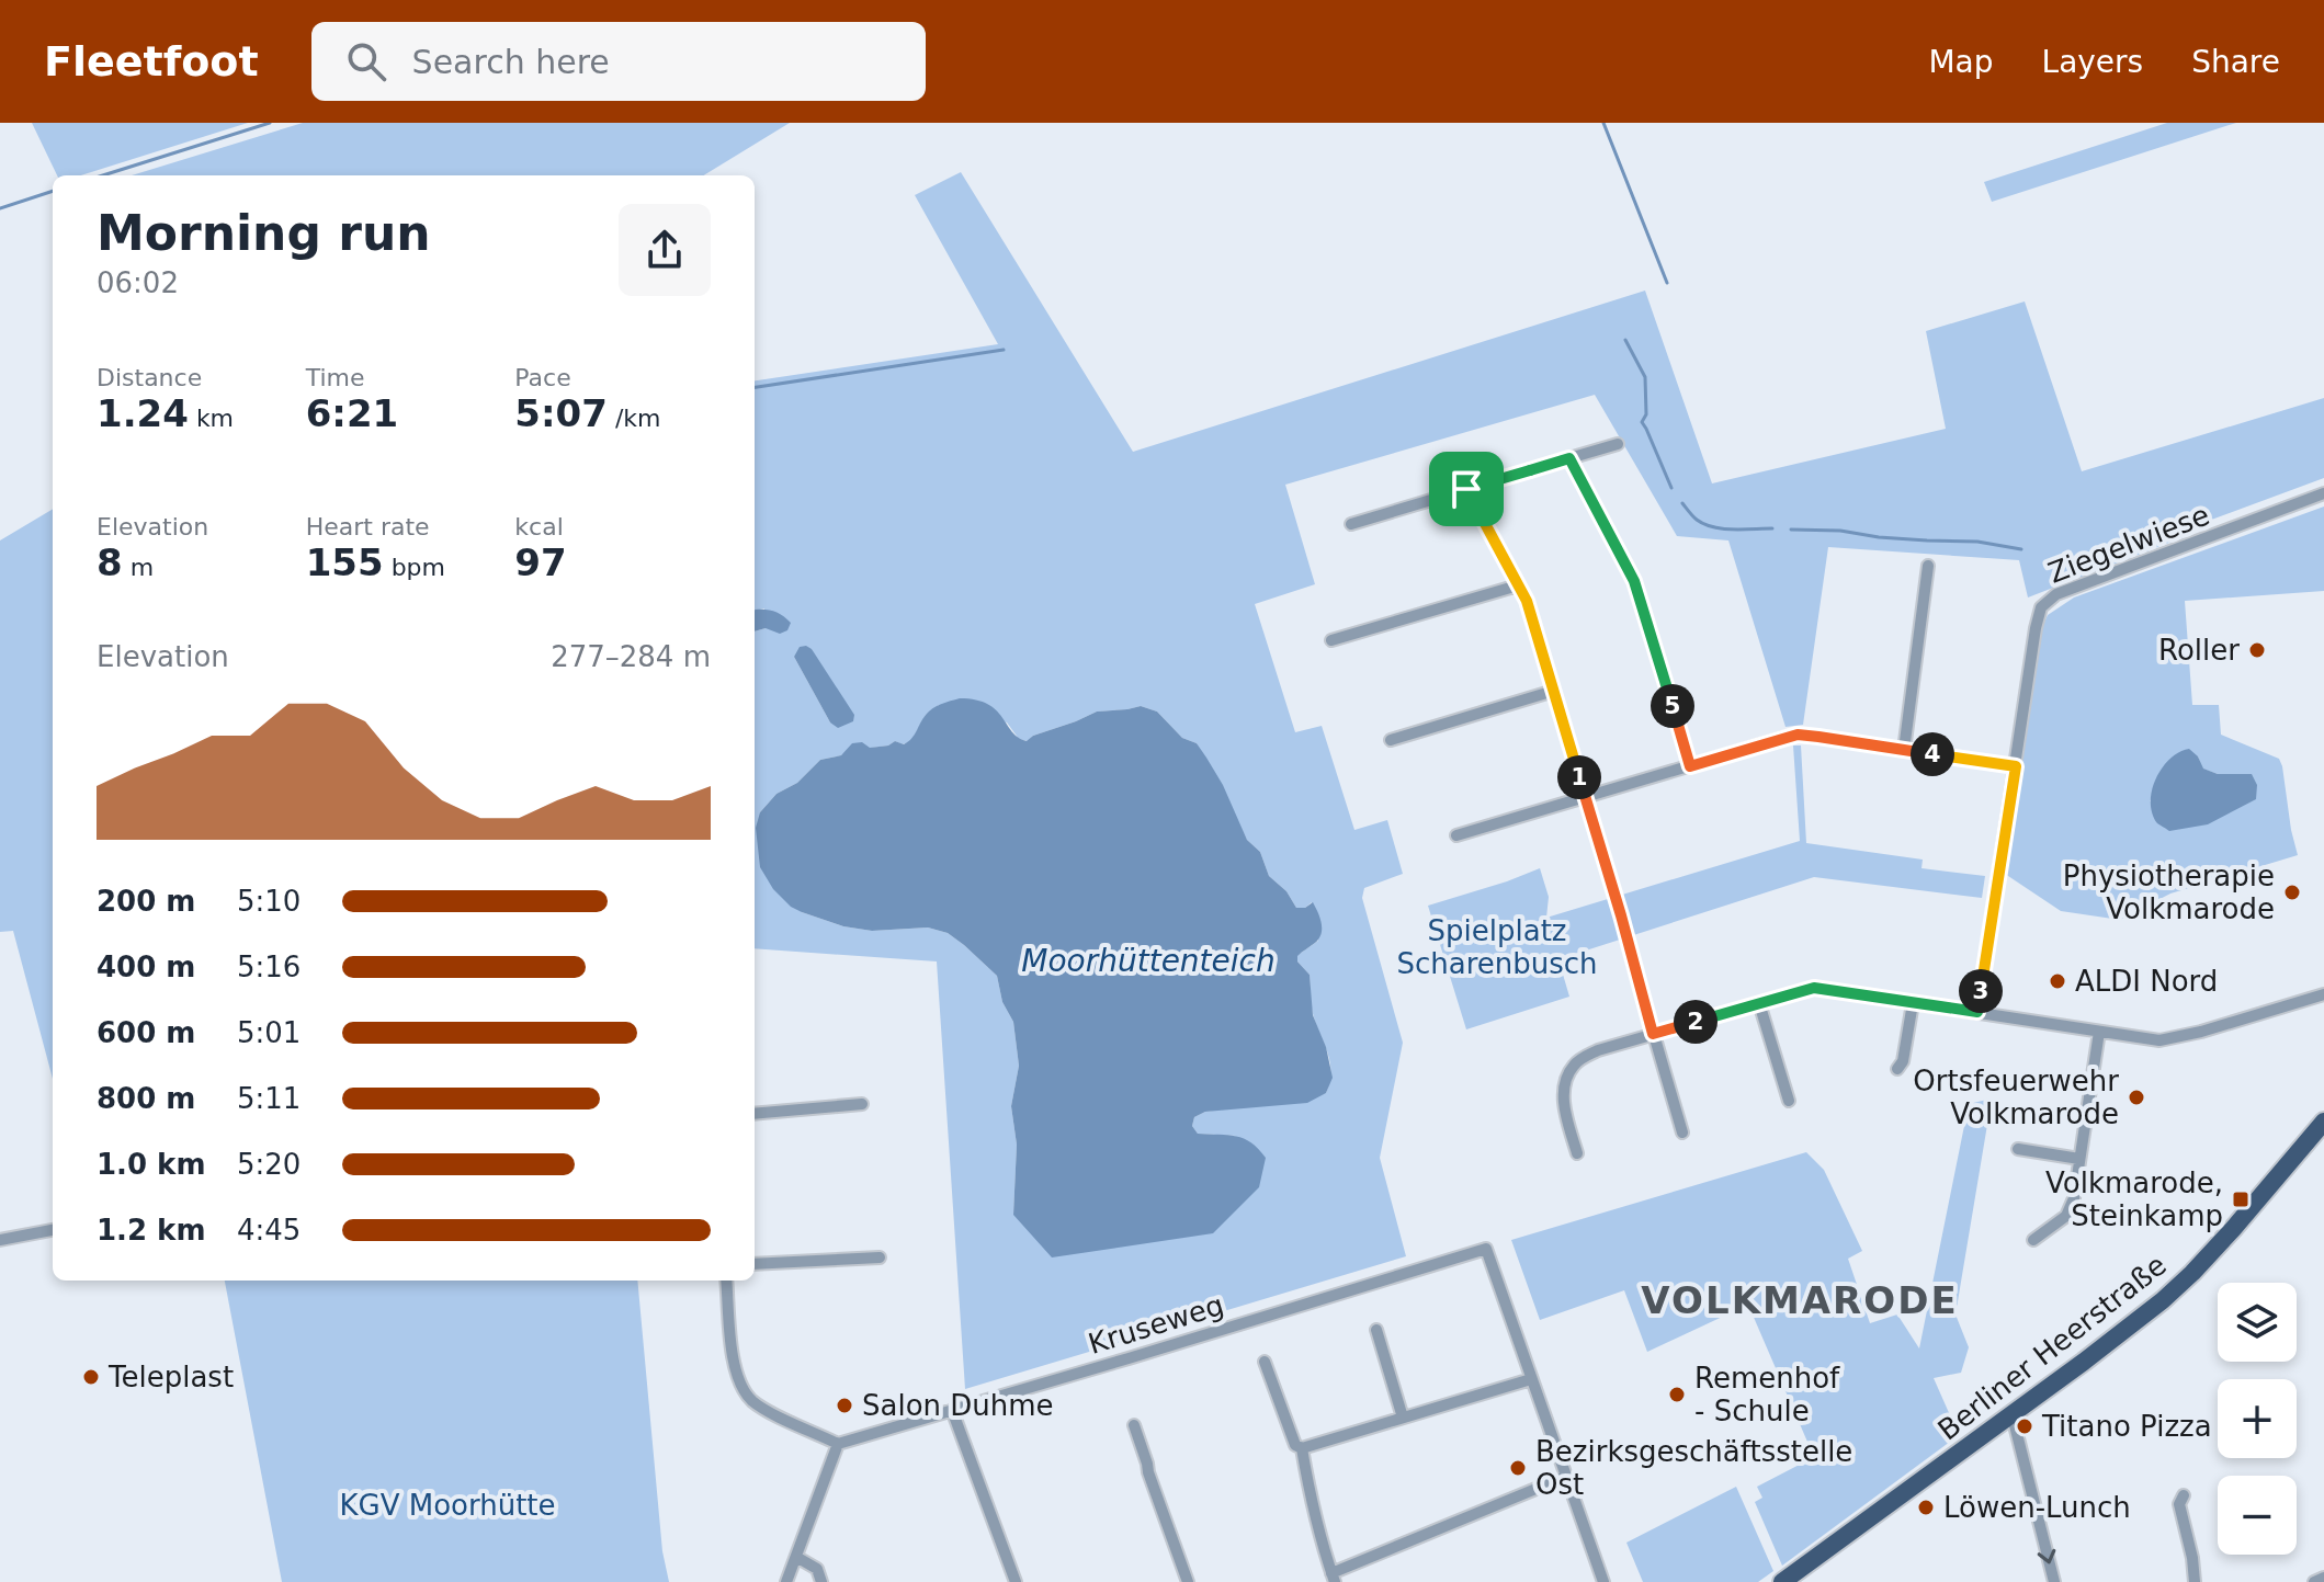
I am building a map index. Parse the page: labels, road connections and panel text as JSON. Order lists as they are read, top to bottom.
{
  "streets": {
    "main road": ["Berliner Heerstraße"],
    "street": ["Ziegelwiese", "Kruseweg"]
  },
  "districts": ["VOLKMARODE"],
  "water": ["Moorhüttenteich"],
  "parks": ["Spielplatz Scharenbusch", "KGV Moorhütte"],
  "places": {
    "other": [
      "Roller",
      "Physiotherapie Volkmarode",
      "ALDI Nord",
      "Ortsfeuerwehr Volkmarode",
      "Teleplast",
      "Remenhof - Schule",
      "Salon Duhme",
      "Titano Pizza",
      "Bezirksgeschäftsstelle Ost",
      "Löwen-Lunch"
    ],
    "transit": ["Volkmarode, Steinkamp"]
  },
  "page": {
    "header": "Fleetfoot",
    "search": "Search here",
    "nav": ["Map", "Layers", "Share"],
    "heading": ["Morning run", "06:02"],
    "stats": [
      ["Distance", "1.24 km"],
      ["Time", "6:21"],
      ["Pace", "5:07 /km"],
      ["Elevation", "8 m"],
      ["Heart rate", "155 bpm"],
      ["kcal", "97"]
    ],
    "chart": ["Elevation", "277–284 m"],
    "pins": [
      "5",
      "4",
      "1",
      "3",
      "2"
    ],
    "list": [
      {
        "name": "200 m",
        "note": "5:10"
      },
      {
        "name": "400 m",
        "note": "5:16"
      },
      {
        "name": "600 m",
        "note": "5:01"
      },
      {
        "name": "800 m",
        "note": "5:11"
      },
      {
        "name": "1.0 km",
        "note": "5:20"
      },
      {
        "name": "1.2 km",
        "note": "4:45"
      }
    ],
    "map_buttons": ["+", "−"]
  }
}
